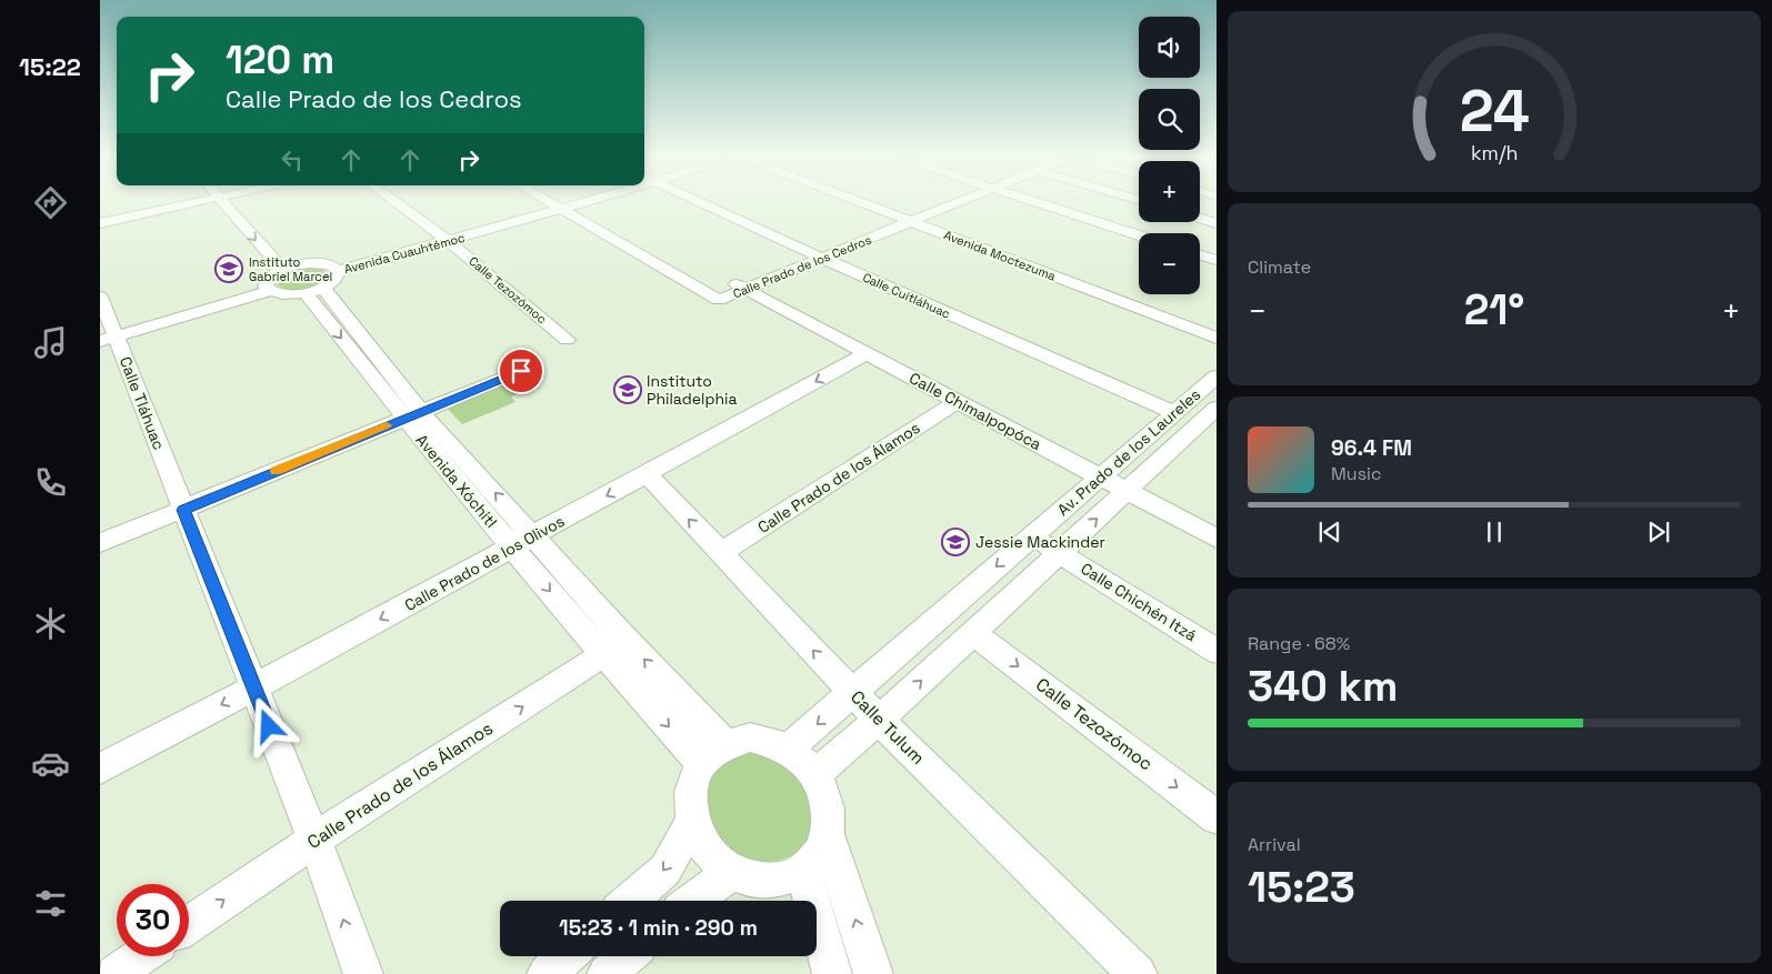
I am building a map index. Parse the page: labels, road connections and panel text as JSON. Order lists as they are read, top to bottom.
{
  "streets": {
    "street": [
      "Avenida Cuauhtémoc",
      "Avenida Moctezuma",
      "Calle Prado de los Cedros",
      "Calle Tezozómoc",
      "Calle Cuitláhuac",
      "Calle Tláhuac",
      "Calle Chimalpopóca",
      "Av. Prado de los Laureles",
      "Calle Prado de los Álamos",
      "Avenida Xóchitl",
      "Calle Prado de los Olivos",
      "Calle Chichén Itzá",
      "Calle Tulum"
    ]
  },
  "crossings": [
    ["Avenida Cuauhtémoc", "Calle Prado de los Cedros"],
    ["Avenida Cuauhtémoc", "Calle Tezozómoc"],
    ["Avenida Moctezuma", "Calle Prado de los Cedros"],
    ["Calle Prado de los Cedros", "Calle Cuitláhuac"],
    ["Calle Prado de los Cedros", "Calle Chimalpopóca"],
    ["Calle Tezozómoc", "Av. Prado de los Laureles"],
    ["Calle Cuitláhuac", "Av. Prado de los Laureles"],
    ["Calle Tláhuac", "Calle Prado de los Álamos"],
    ["Calle Tláhuac", "Calle Prado de los Olivos"],
    ["Calle Chimalpopóca", "Av. Prado de los Laureles"],
    ["Calle Chimalpopóca", "Calle Prado de los Álamos"],
    ["Calle Chimalpopóca", "Calle Prado de los Olivos"],
    ["Av. Prado de los Laureles", "Avenida Xóchitl"],
    ["Av. Prado de los Laureles", "Calle Chichén Itzá"],
    ["Av. Prado de los Laureles", "Calle Tulum"],
    ["Calle Prado de los Álamos", "Avenida Xóchitl"],
    ["Calle Prado de los Álamos", "Calle Tulum"],
    ["Avenida Xóchitl", "Calle Prado de los Olivos"],
    ["Calle Prado de los Olivos", "Calle Tulum"]
  ],
  "one_way": ["Calle Tezozómoc", "Calle Prado de los Álamos", "Calle Tulum"],
  "places": {
    "school or university": ["Instituto Gabriel Marcel", "Instituto Philadelphia", "Jessie Mackinder"]
  },
  "page": {
    "tabs": "15:22",
    "map_buttons": ["+", "−"],
    "turn": ["120 m", "Calle Prado de los Cedros"],
    "tile": [
      "Climate",
      ["Range · 68%", "340 km"],
      ["Arrival", "15:23"]
    ],
    "heat": ["−", "21°", "+"],
    "song": ["96.4 FM", "Music"],
    "limit": "30",
    "trip": "15:23 · 1 min · 290 m",
    "gauge": ["24", "km/h"]
  }
}
